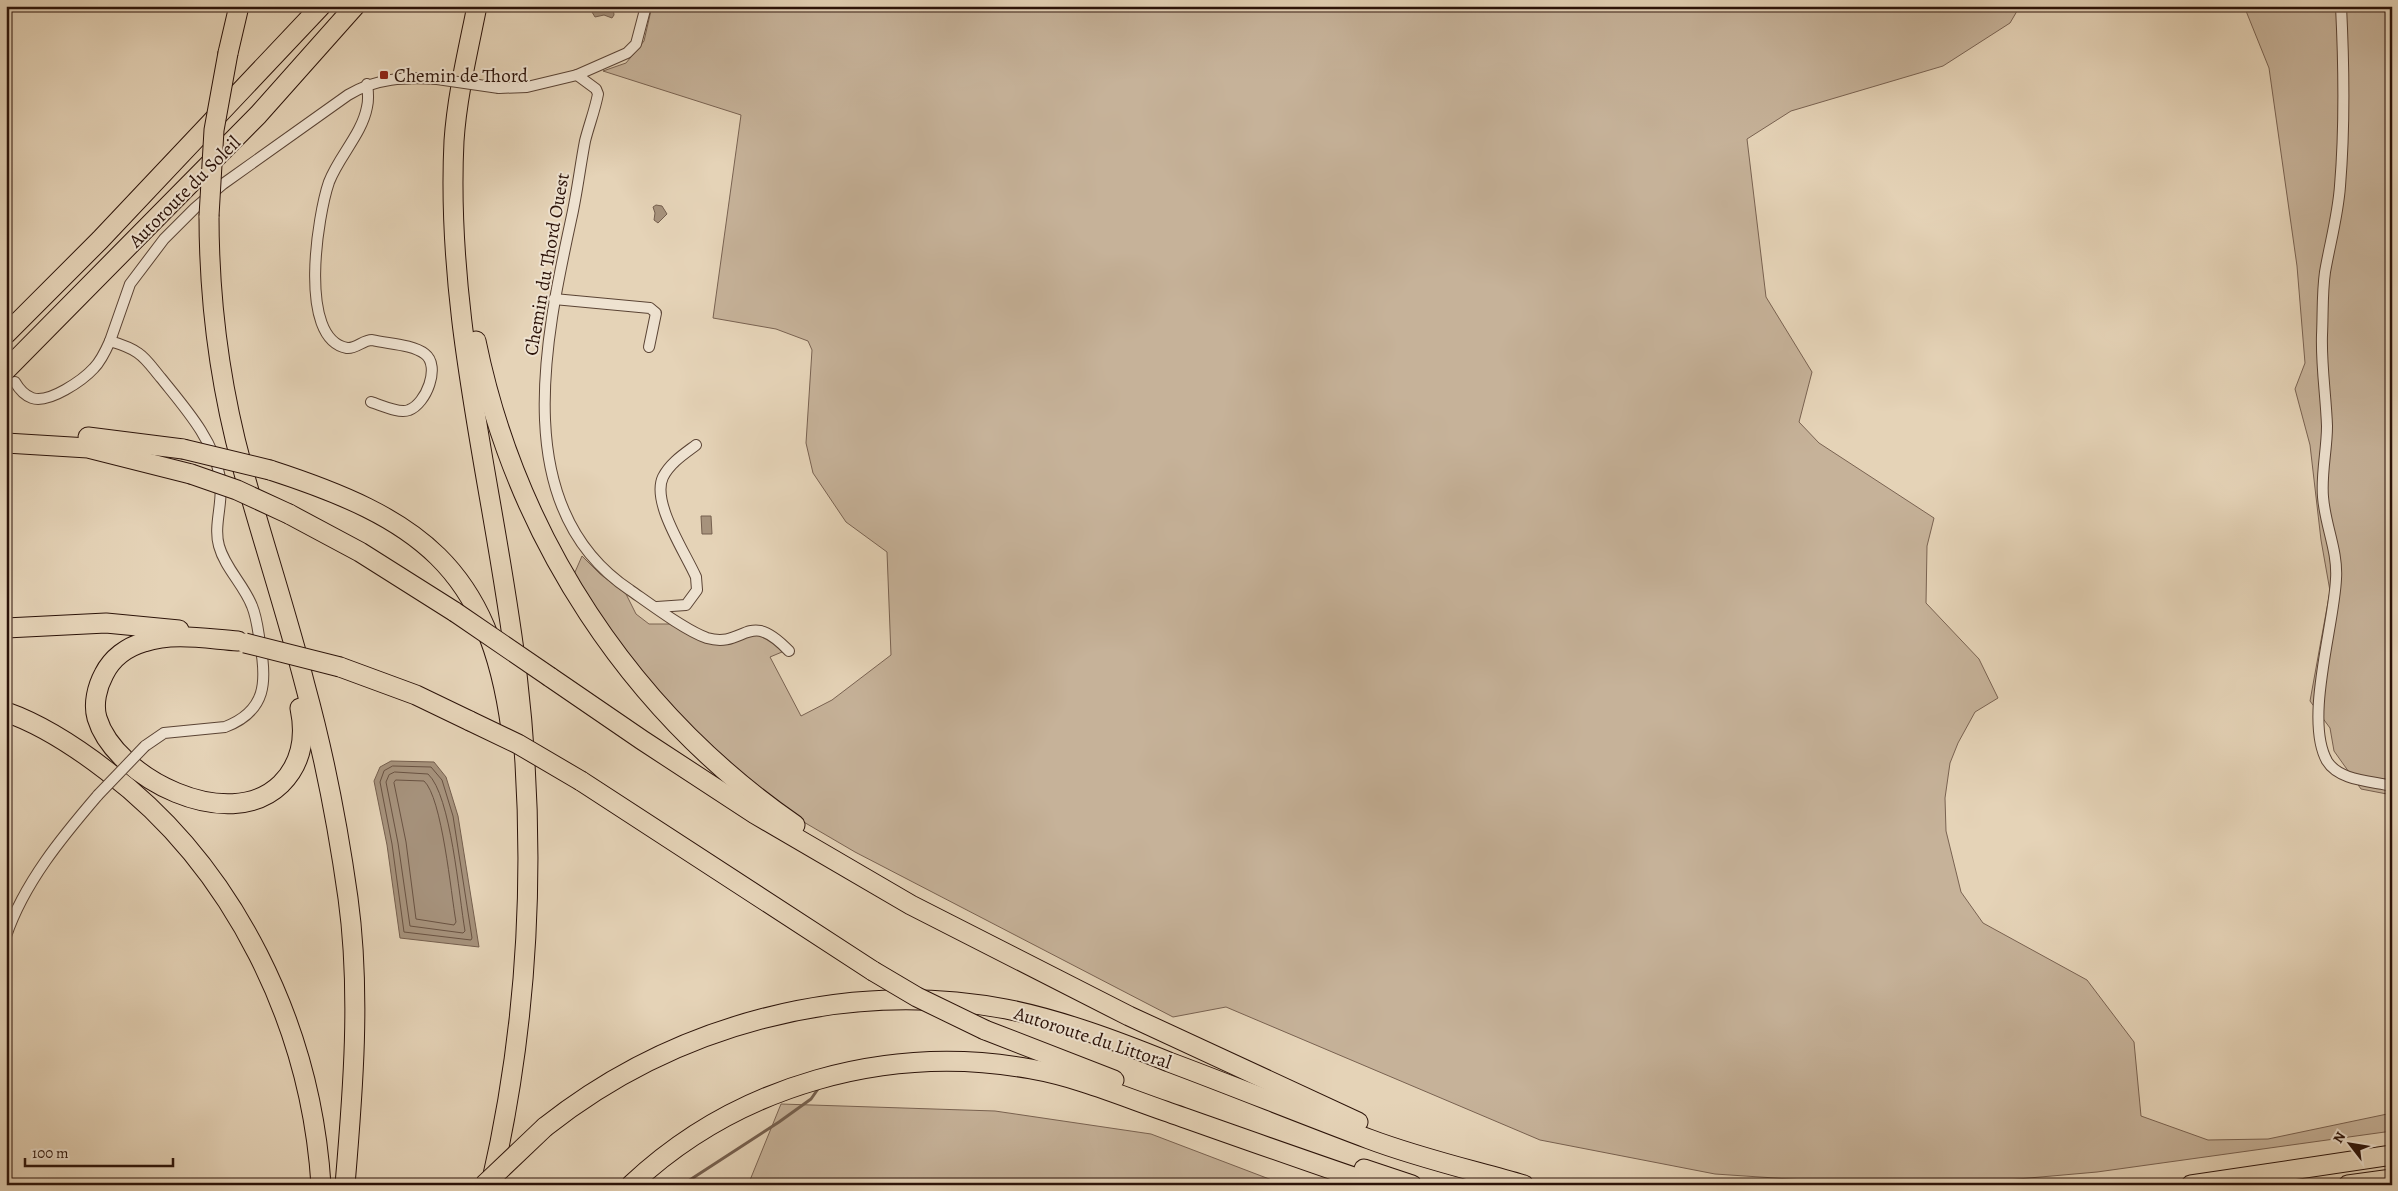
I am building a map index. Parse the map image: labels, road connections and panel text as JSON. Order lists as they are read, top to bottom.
{
  "streets": {
    "highway": ["Autoroute du Soleil", "Autoroute du Littoral"],
    "street": ["Chemin du Thord Ouest"]
  },
  "places": {
    "transit": ["Chemin de Thord"]
  },
  "scale_bar": "100 m",
  "north": "top left"
}
